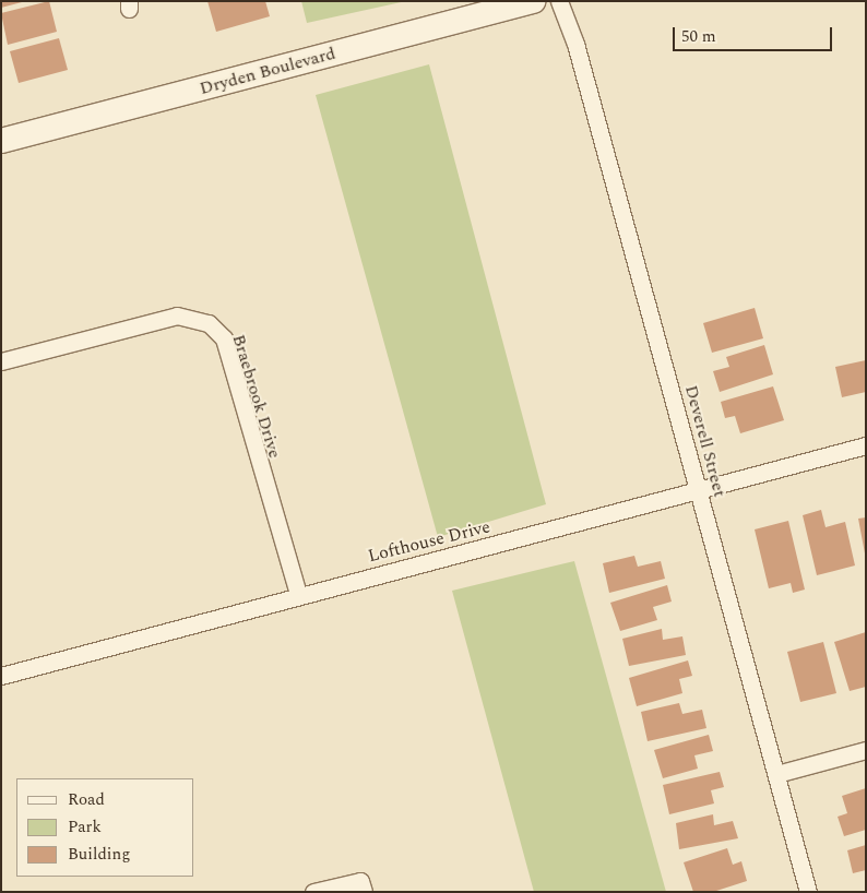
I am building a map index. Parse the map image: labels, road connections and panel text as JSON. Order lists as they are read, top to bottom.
{
  "streets": {
    "street": [
      "Dryden Boulevard",
      "Braebrook Drive",
      "Deverell Street",
      "Lofthouse Drive"
    ]
  },
  "crossings": [
    ["Braebrook Drive", "Lofthouse Drive"],
    ["Deverell Street", "Lofthouse Drive"]
  ],
  "legend": ["Road", "Park", "Building"],
  "scale_bar": "50 m"
}
